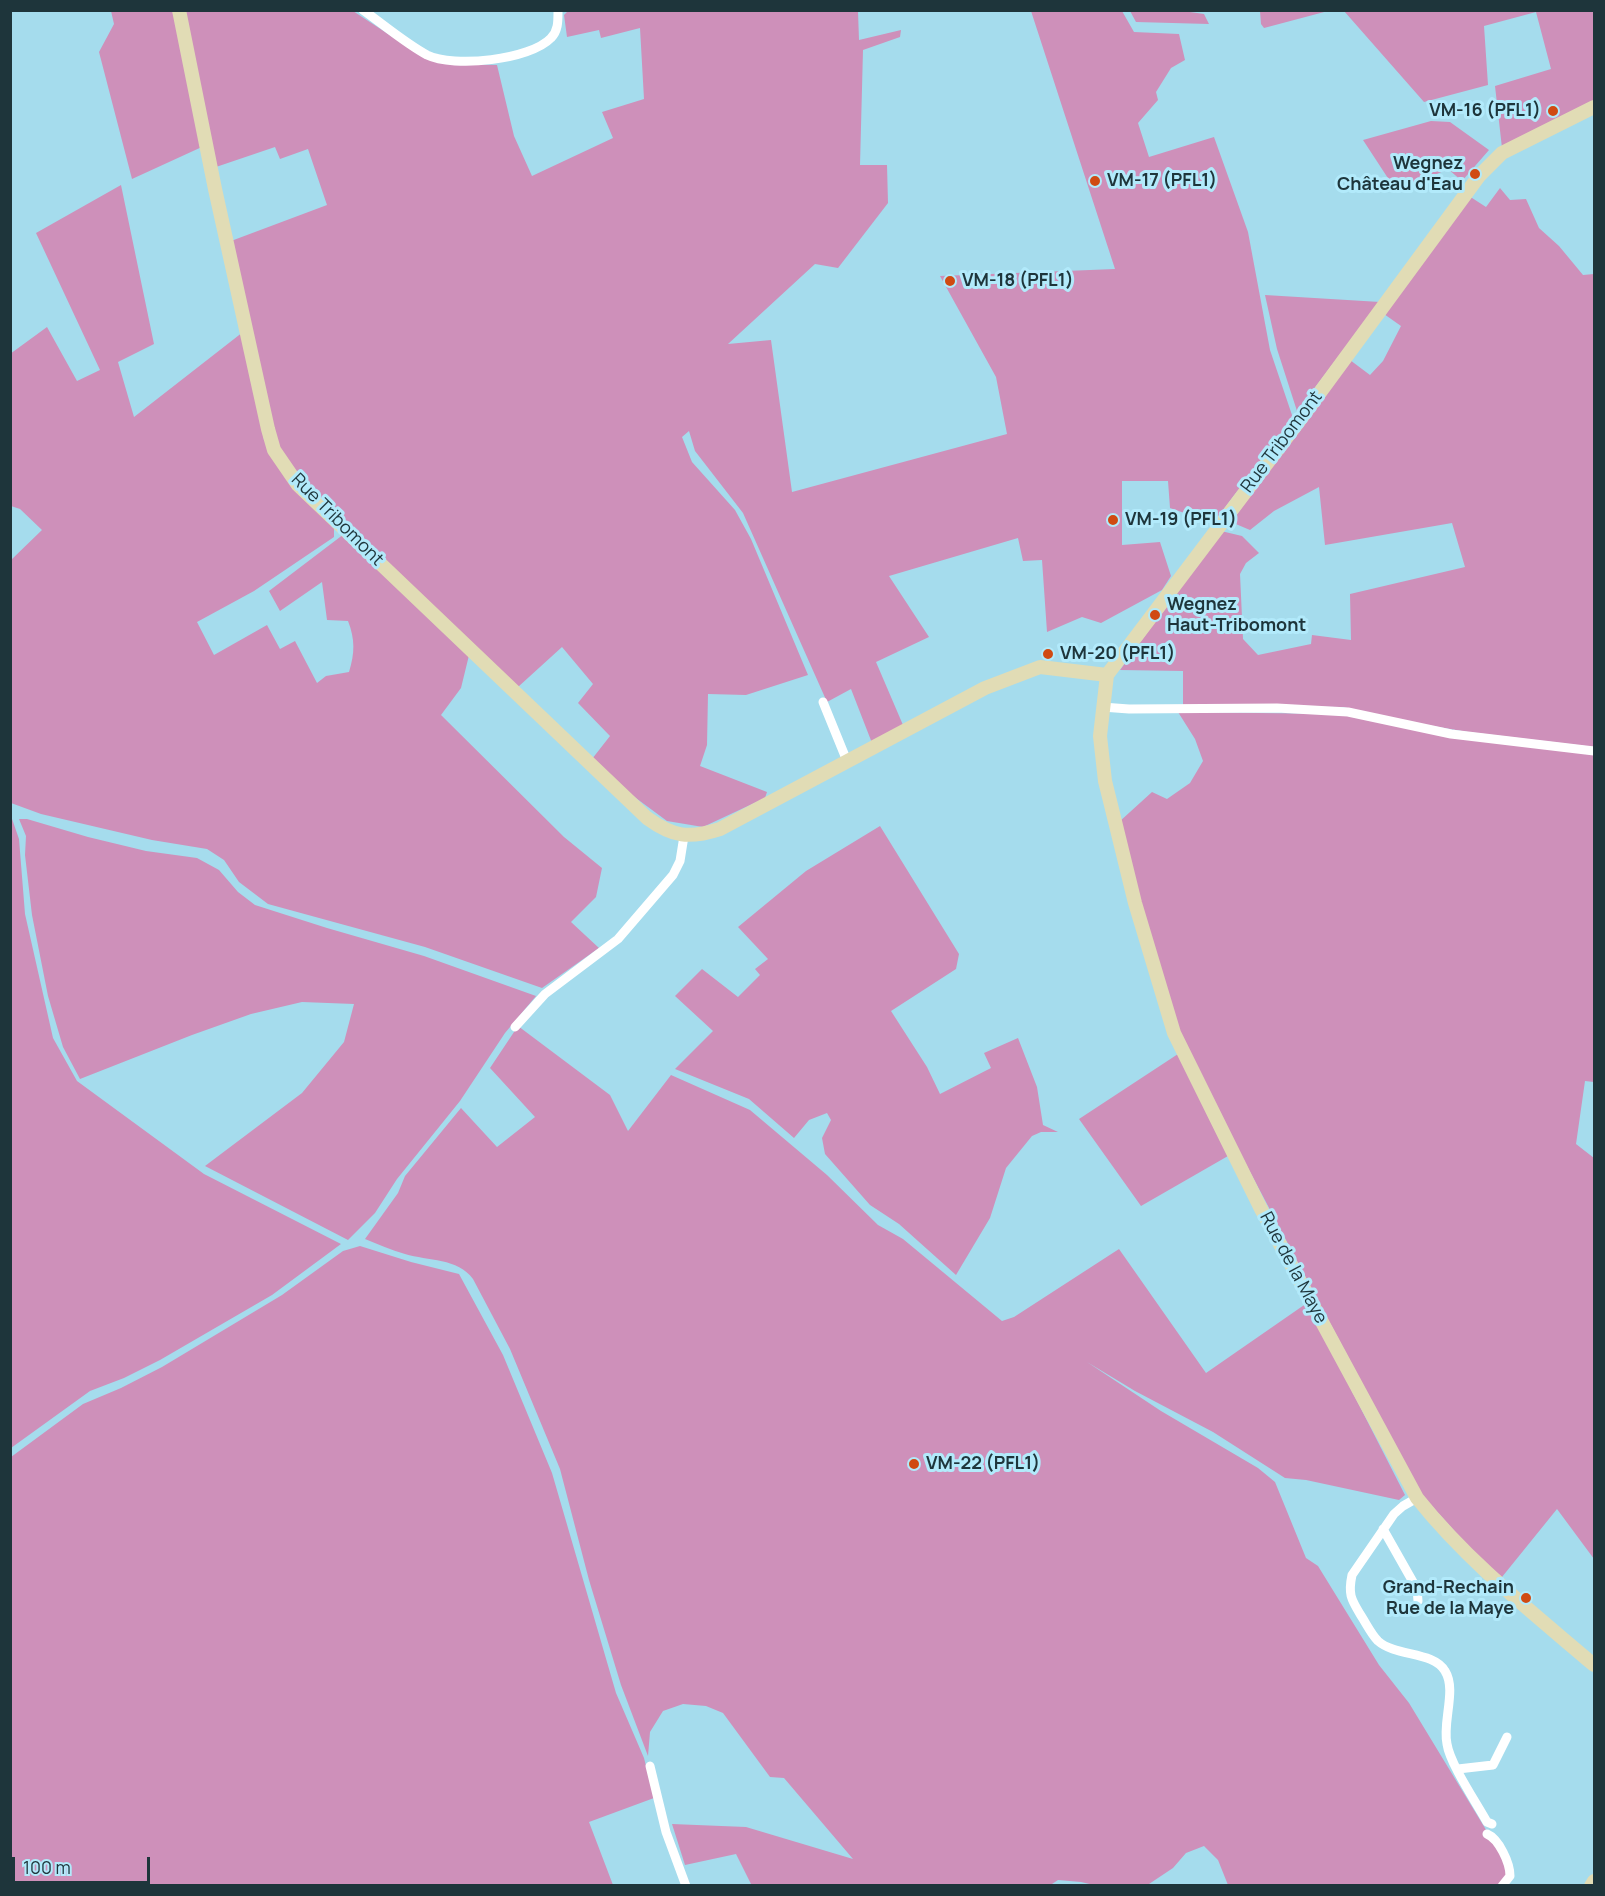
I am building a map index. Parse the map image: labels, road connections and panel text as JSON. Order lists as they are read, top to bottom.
{
  "streets": {
    "street": ["Rue Tribomont", "Rue de la Maye"]
  },
  "crossings": [
    ["Rue Tribomont", "Rue de la Maye"]
  ],
  "places": [
    "VM-16 (PFL1)",
    "Wegnez Château d'Eau",
    "VM-17 (PFL1)",
    "VM-18 (PFL1)",
    "VM-19 (PFL1)",
    "Wegnez Haut-Tribomont",
    "VM-20 (PFL1)",
    "VM-22 (PFL1)",
    "Grand-Rechain Rue de la Maye"
  ],
  "scale_bar": "100 m"
}
